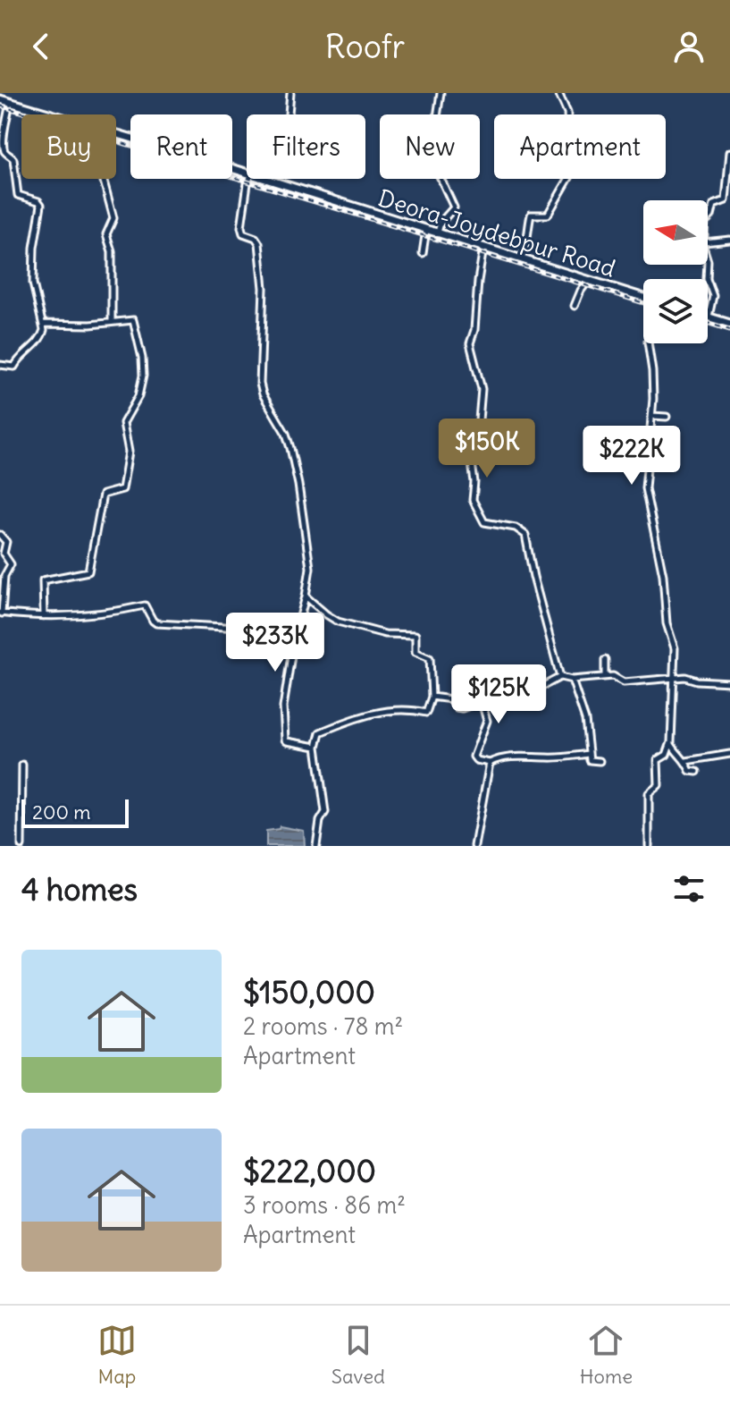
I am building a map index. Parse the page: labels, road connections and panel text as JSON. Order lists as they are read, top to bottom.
{
  "streets": {
    "street": ["Deora-Joydebpur Road"]
  },
  "scale_bar": "200 m",
  "north": "left",
  "page": {
    "header": "Roofr",
    "chip": [
      "Buy",
      "Rent",
      "Filters",
      "New",
      "Apartment"
    ],
    "price": [
      "$150K",
      "$222K",
      "$233K",
      "$125K"
    ],
    "scale": "200 m",
    "heading": "4 homes",
    "list": [
      {
        "name": "$150,000",
        "note": "2 rooms · 78 m² · Apartment"
      },
      {
        "name": "$222,000",
        "note": "3 rooms · 86 m² · Apartment"
      }
    ],
    "tabs": ["Map", "Saved", "Home"]
  }
}
